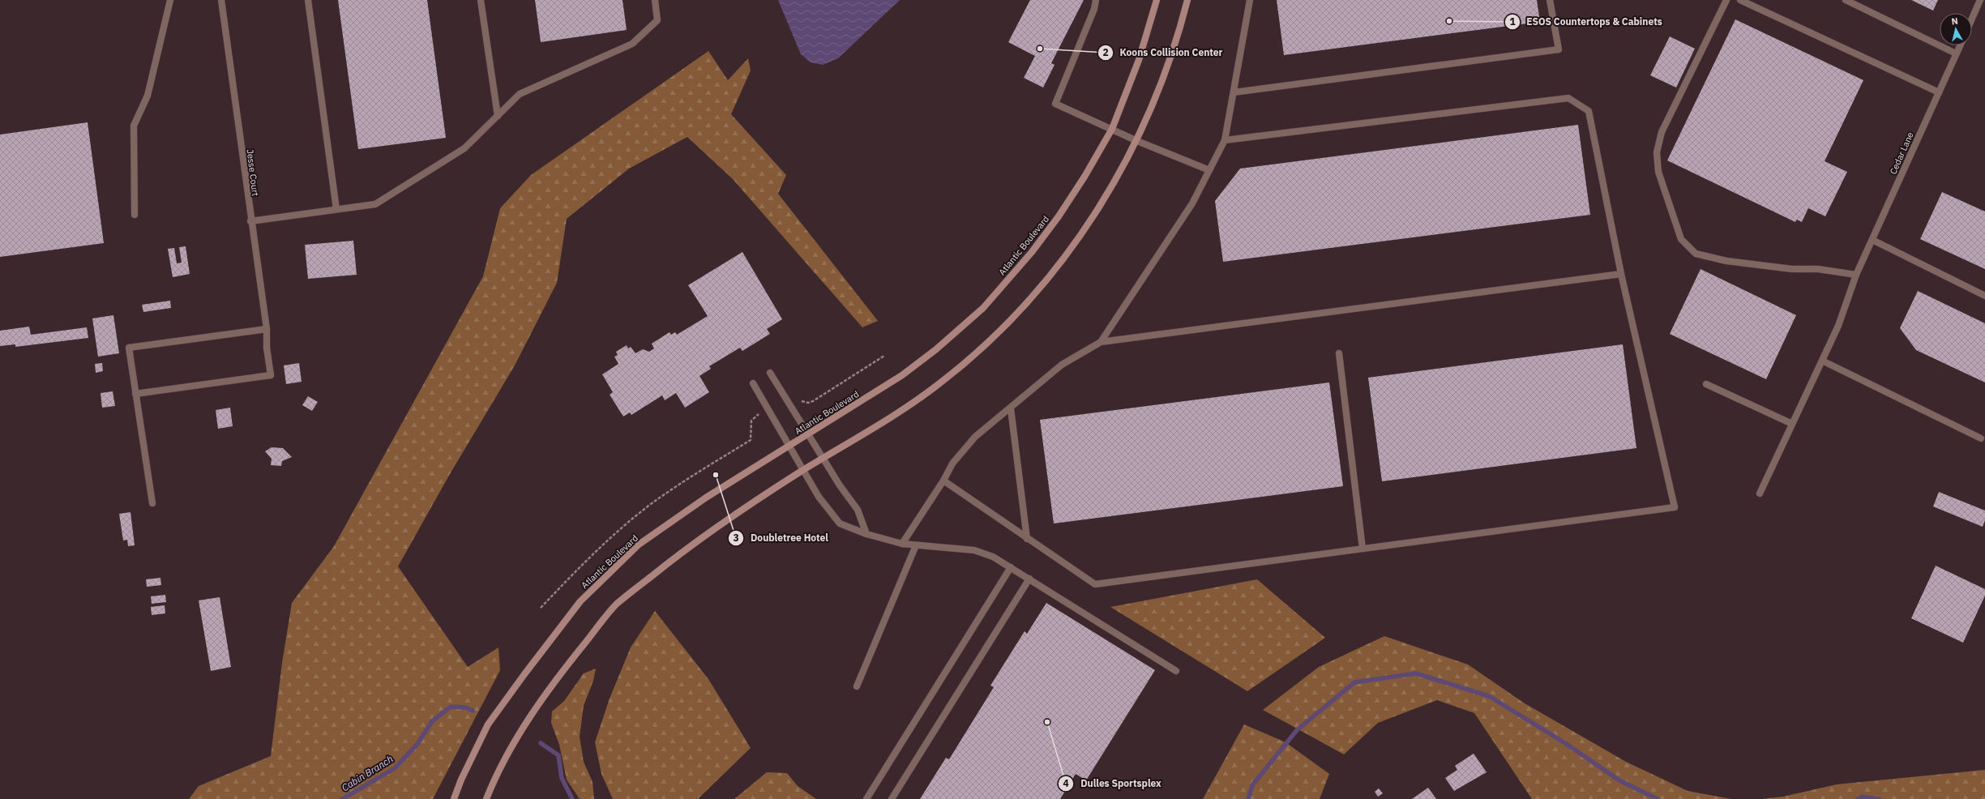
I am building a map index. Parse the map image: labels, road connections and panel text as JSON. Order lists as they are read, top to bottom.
{
  "streets": {
    "main road": ["Atlantic Boulevard"],
    "street": ["Cedar Lane", "Jesse Court"]
  },
  "water": ["Cabin Branch"],
  "places": [
    "ESOS Countertops & Cabinets",
    "Koons Collision Center",
    "Doubletree Hotel",
    "Dulles Sportsplex"
  ],
  "north": "top"
}
